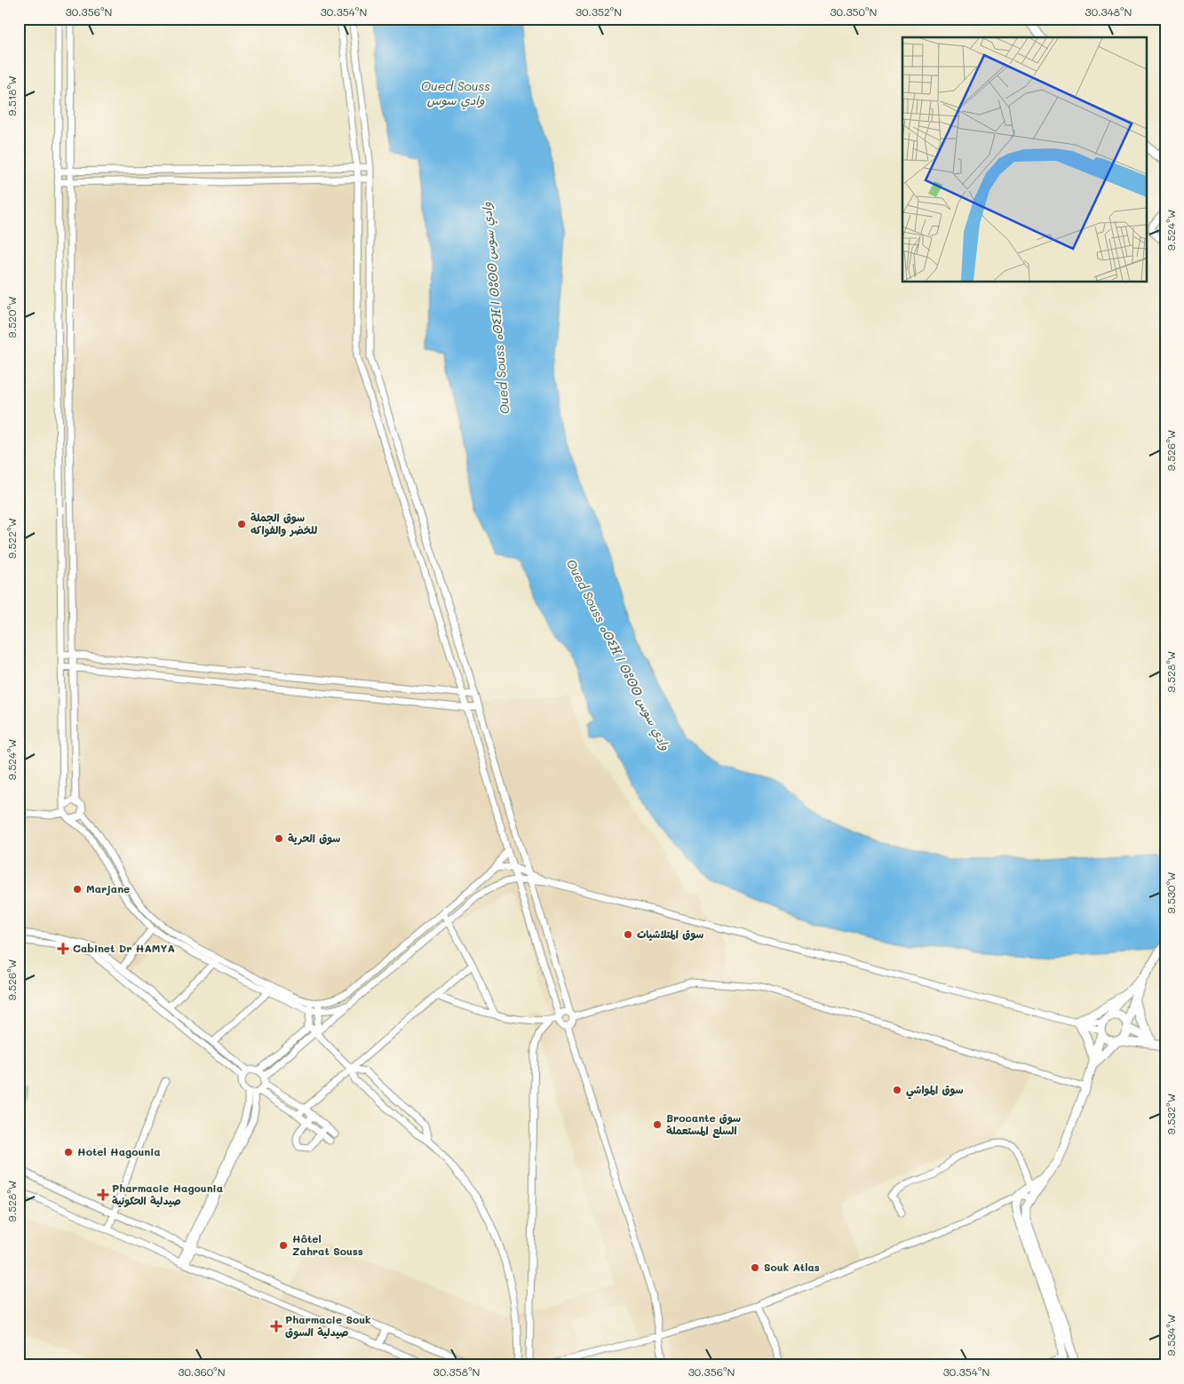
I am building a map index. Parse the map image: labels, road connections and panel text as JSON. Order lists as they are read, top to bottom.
{
  "water": ["Oued Souss وادي سوس", "Oued Souss ⴰⵙⵉⴼ ⵏ ⵙⵓⵙⵙ وادي سوس"],
  "places": {
    "other": [
      "سوق الجملة للخضر والفواكه",
      "سوق الحرية",
      "Marjane",
      "سوق المتلاشيات",
      "سوق المواشي",
      "Brocante سوق السلع المستعملة",
      "Hotel Hagounia",
      "Hôtel Zahrat Souss",
      "Souk Atlas"
    ],
    "health": ["Cabinet Dr HAMYA", "Pharmacie Hagounia صيدلية الحكونية", "Pharmacie Souk صيدلية السوق"]
  },
  "coordinates": [
    "30.356°N",
    "30.354°N",
    "30.352°N",
    "30.350°N",
    "30.348°N",
    "9.518°W",
    "9.524°W",
    "9.520°W",
    "9.526°W",
    "9.522°W",
    "9.528°W",
    "9.530°W",
    "9.532°W",
    "9.534°W",
    "30.360°N",
    "30.358°N"
  ]
}
